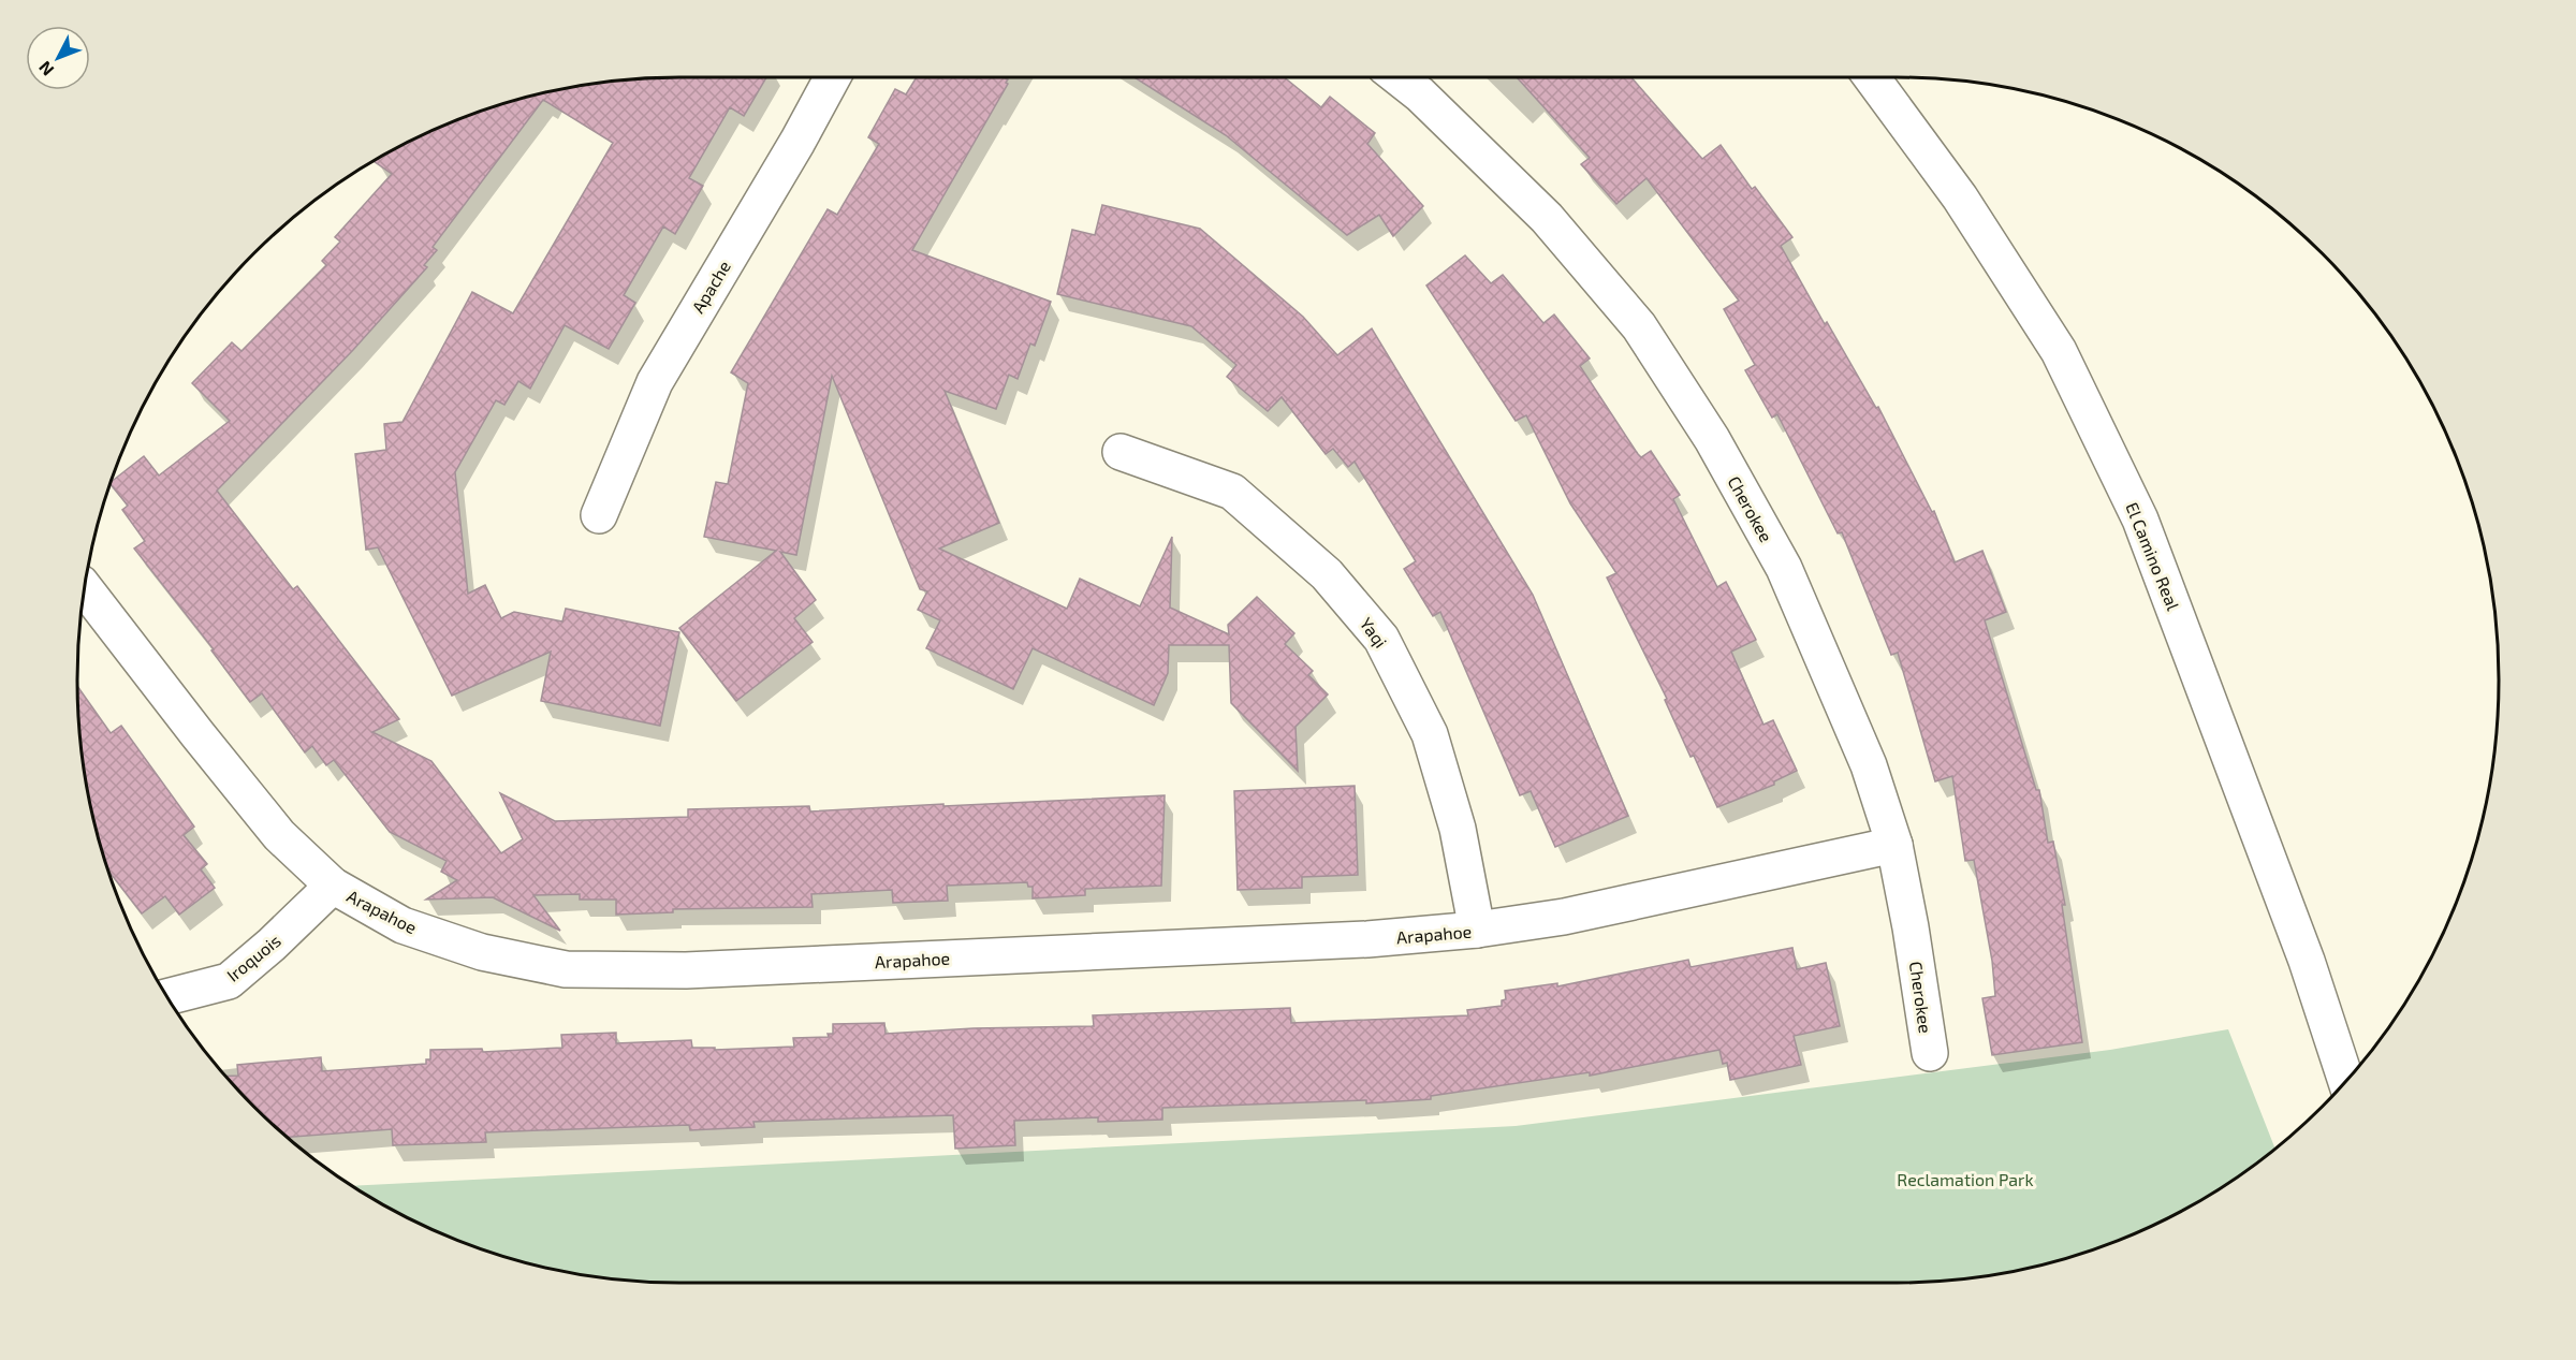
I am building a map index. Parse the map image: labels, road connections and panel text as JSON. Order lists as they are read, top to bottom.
{
  "streets": {
    "street": [
      "Apache",
      "Cherokee",
      "El Camino Real",
      "Yaqi",
      "Arapahoe",
      "Iroquois"
    ]
  },
  "crossings": [
    ["Cherokee", "Arapahoe"],
    ["Yaqi", "Arapahoe"],
    ["Arapahoe", "Iroquois"]
  ],
  "parks": ["Reclamation Park"],
  "north": "bottom left"
}
